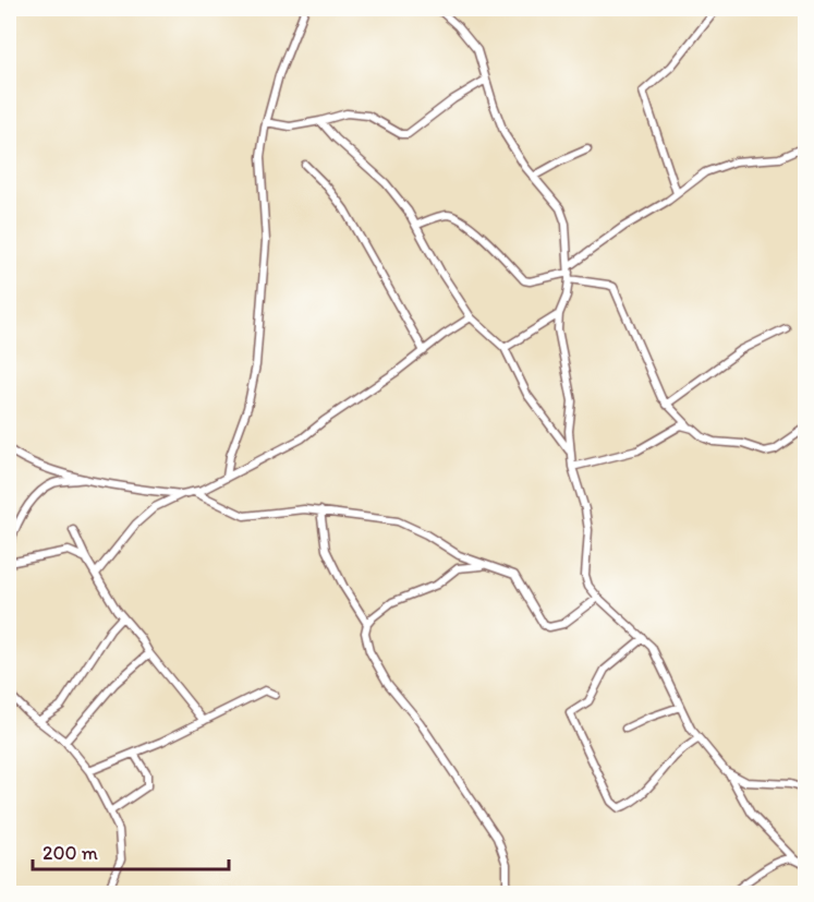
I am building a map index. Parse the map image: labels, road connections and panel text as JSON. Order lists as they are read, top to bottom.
{
  "scale_bar": "200 m"
}
